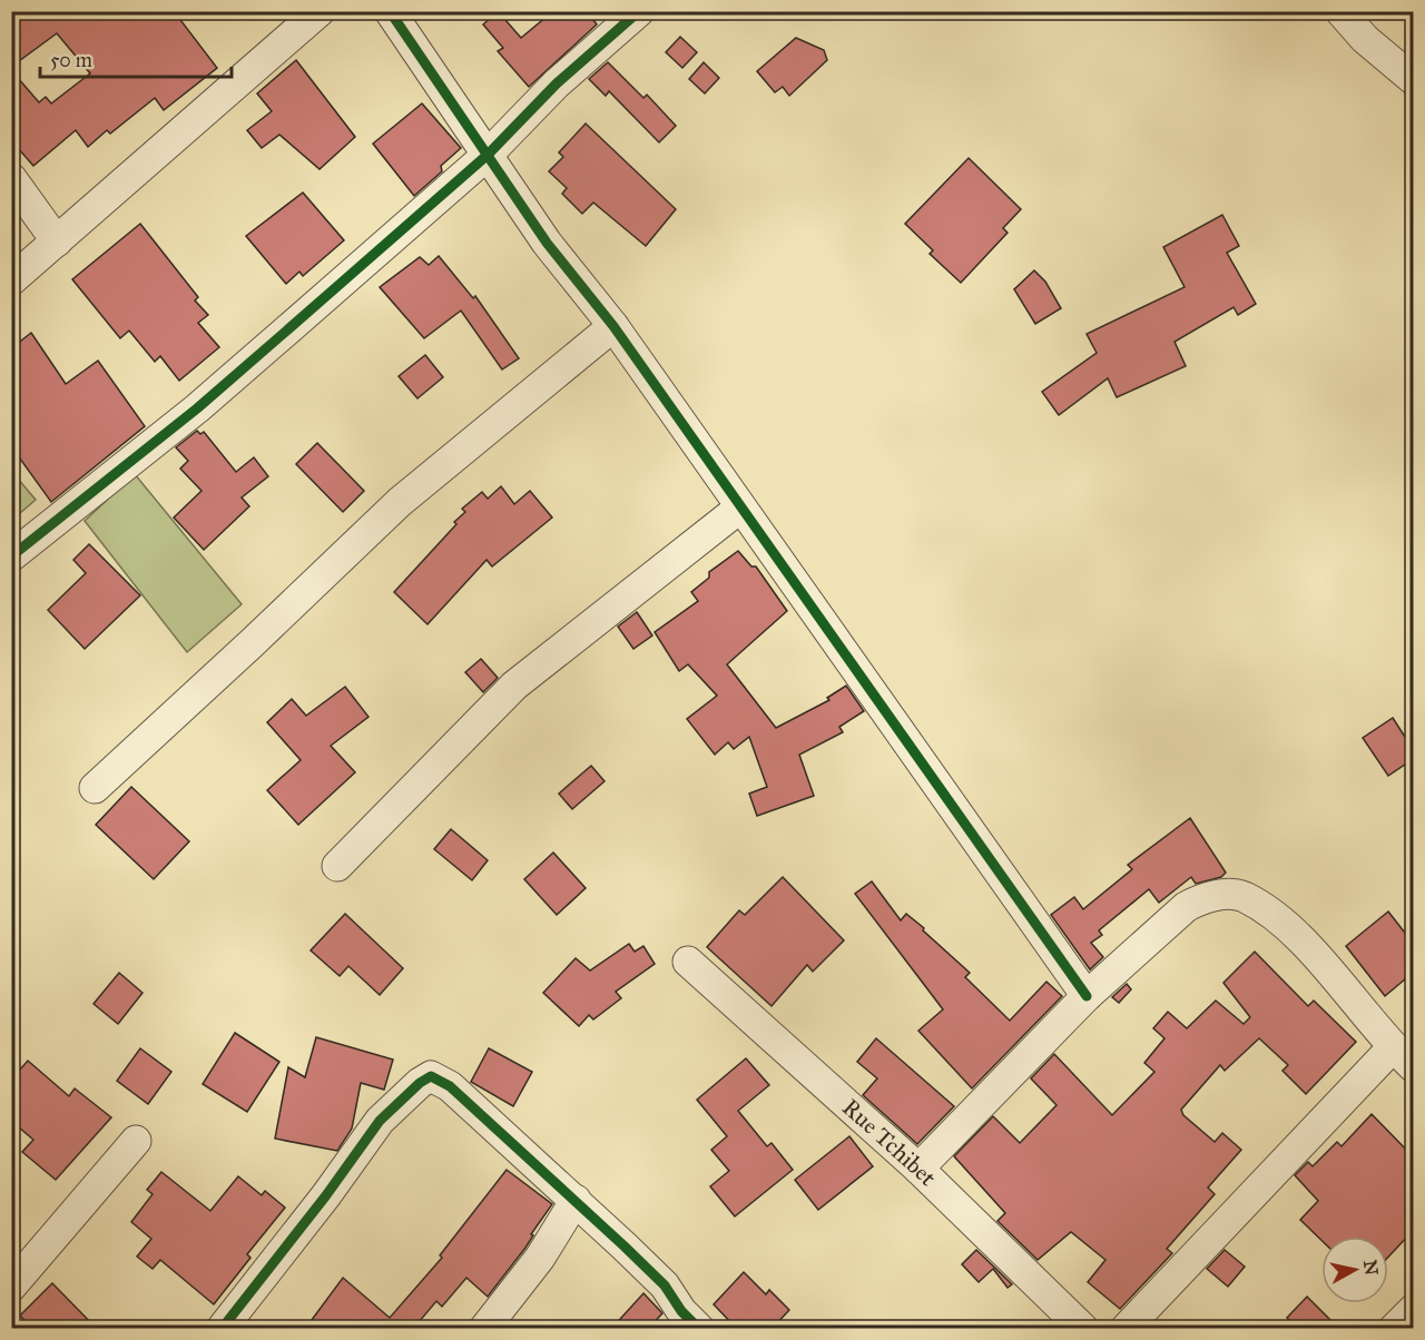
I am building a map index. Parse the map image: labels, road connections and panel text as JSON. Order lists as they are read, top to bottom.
{
  "streets": {
    "street": ["Rue Tchibet"]
  },
  "scale_bar": "50 m",
  "north": "right"
}
